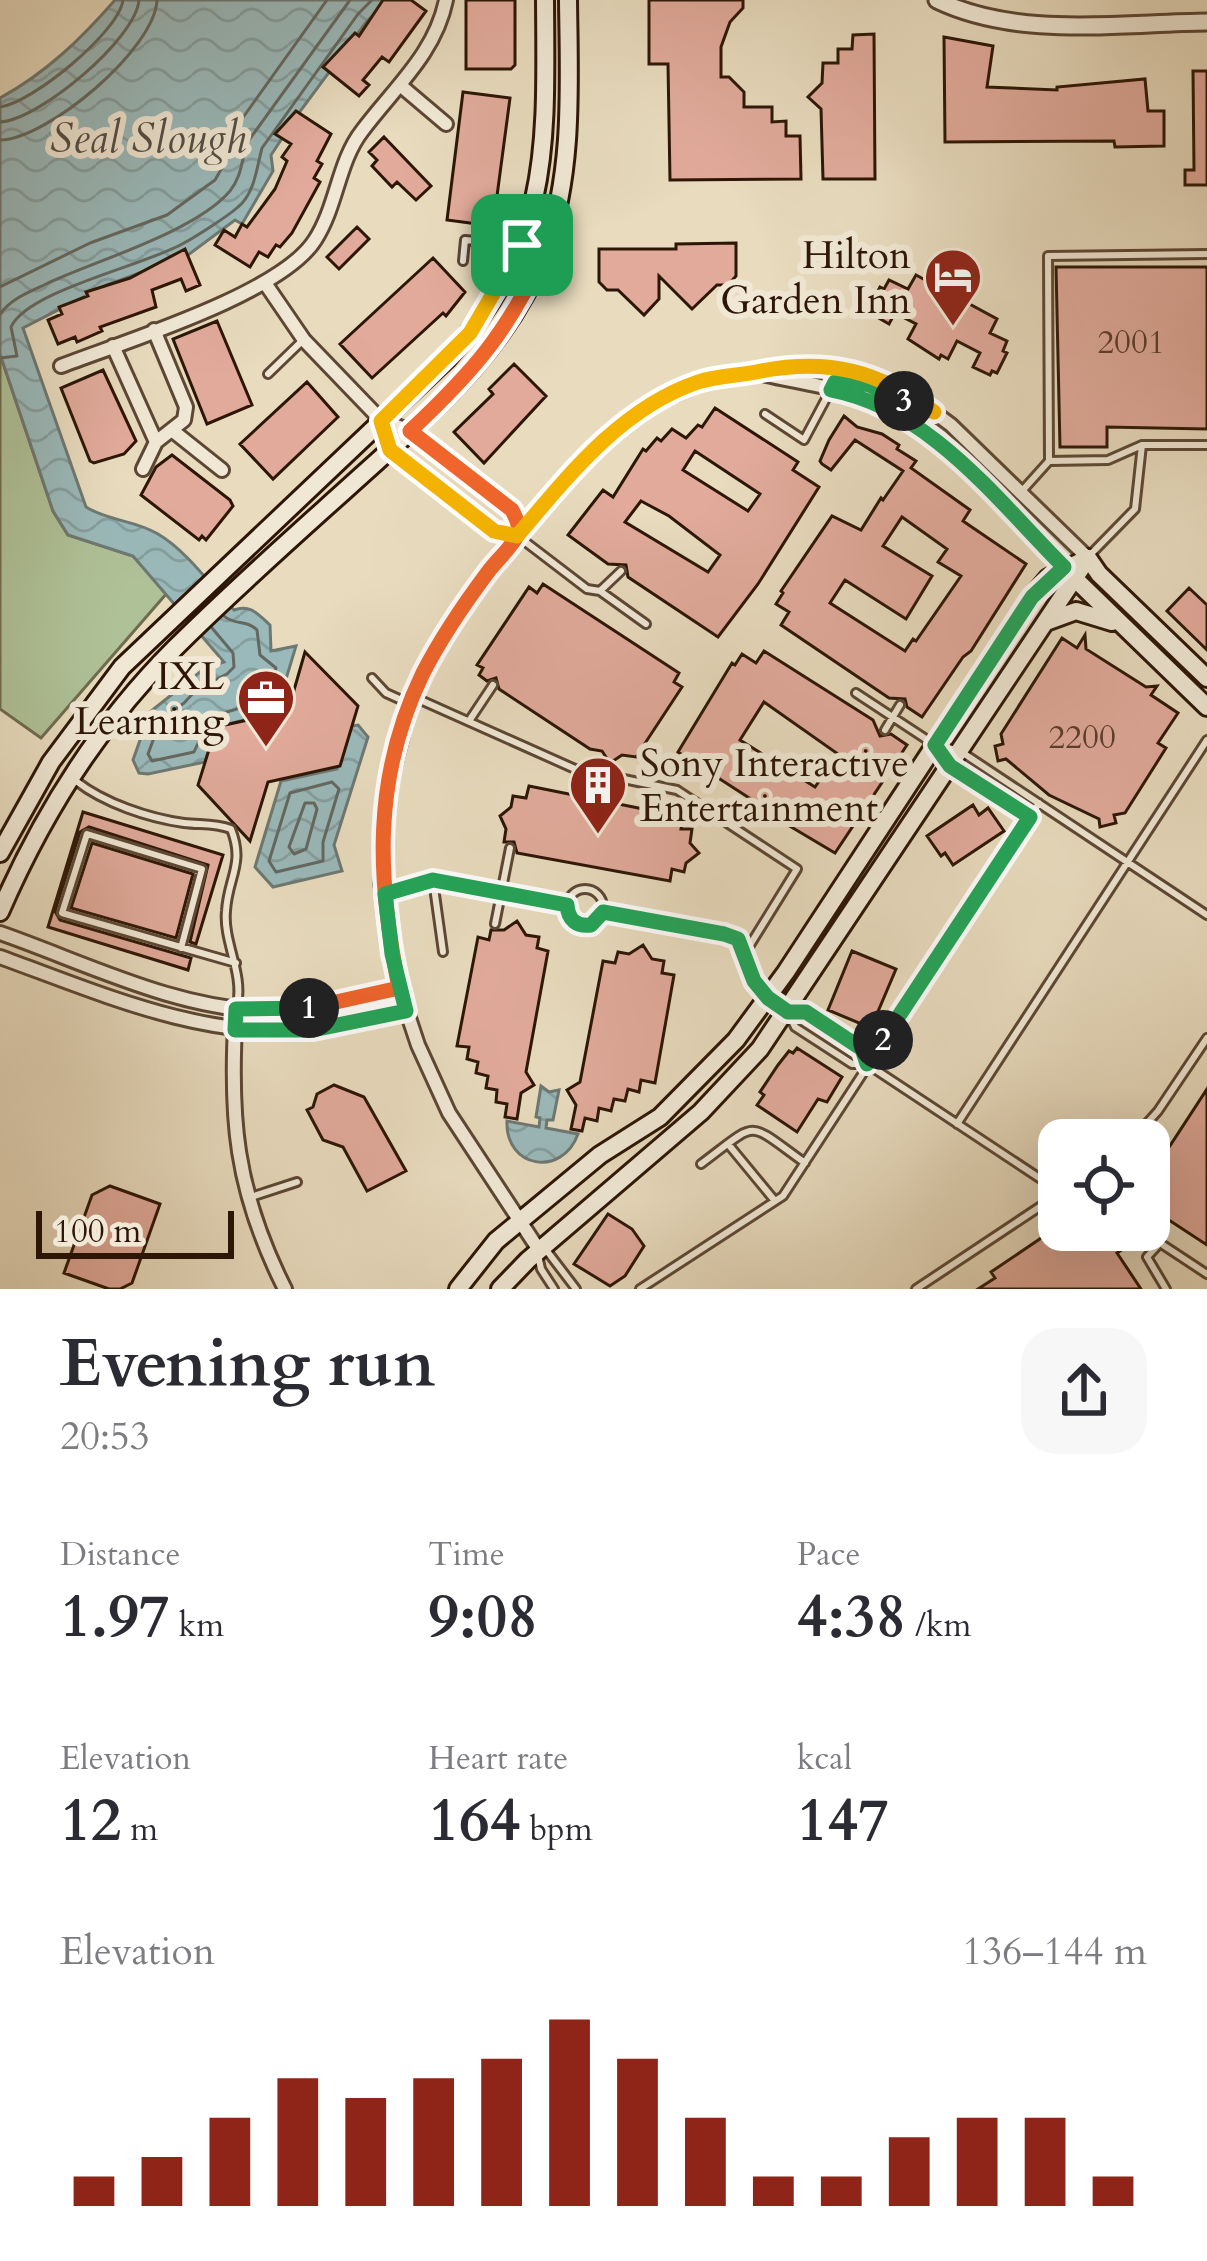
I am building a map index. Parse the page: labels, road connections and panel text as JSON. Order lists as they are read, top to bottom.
{
  "water": ["Seal Slough"],
  "places": {
    "hotel": ["Hilton Garden Inn"],
    "office": ["IXL Learning"],
    "building": ["Sony Interactive Entertainment"]
  },
  "house_numbers": ["2001", "2200"],
  "scale_bar": "100 m",
  "page": {
    "pins": ["3", "1", "2"],
    "scale": "100 m",
    "heading": ["Evening run", "20:53"],
    "stats": [
      ["Distance", "1.97 km"],
      ["Time", "9:08"],
      ["Pace", "4:38 /km"],
      ["Elevation", "12 m"],
      ["Heart rate", "164 bpm"],
      ["kcal", "147"]
    ],
    "chart": ["Elevation", "136–144 m"]
  }
}
